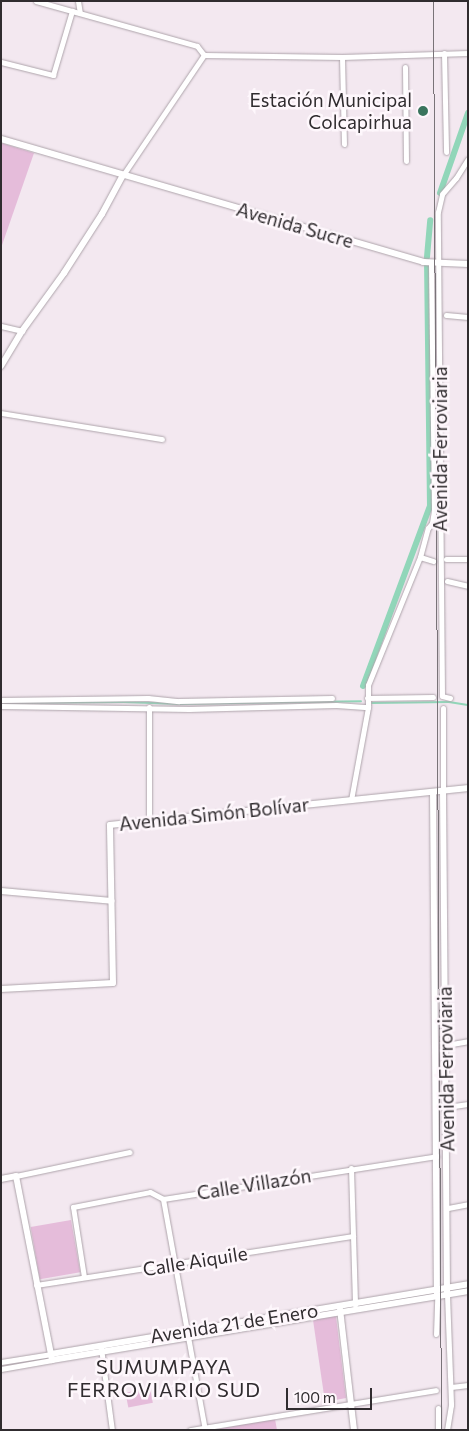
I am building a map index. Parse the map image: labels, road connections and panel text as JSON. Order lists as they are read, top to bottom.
{
  "streets": {
    "street": [
      "Avenida Sucre",
      "Avenida Ferroviaria",
      "Avenida Simón Bolívar",
      "Calle Villazón",
      "Calle Aiquile",
      "Avenida 21 de Enero"
    ]
  },
  "crossings": [
    ["Avenida Sucre", "Avenida Ferroviaria"],
    ["Avenida Ferroviaria", "Avenida Simón Bolívar"],
    ["Avenida Ferroviaria", "Calle Villazón"],
    ["Avenida Ferroviaria", "Avenida 21 de Enero"],
    ["Calle Villazón", "Calle Aiquile"]
  ],
  "districts": ["SUMUMPAYA FERROVIARIO SUD"],
  "places": ["Estación Municipal Colcapirhua"],
  "scale_bar": "100 m"
}
